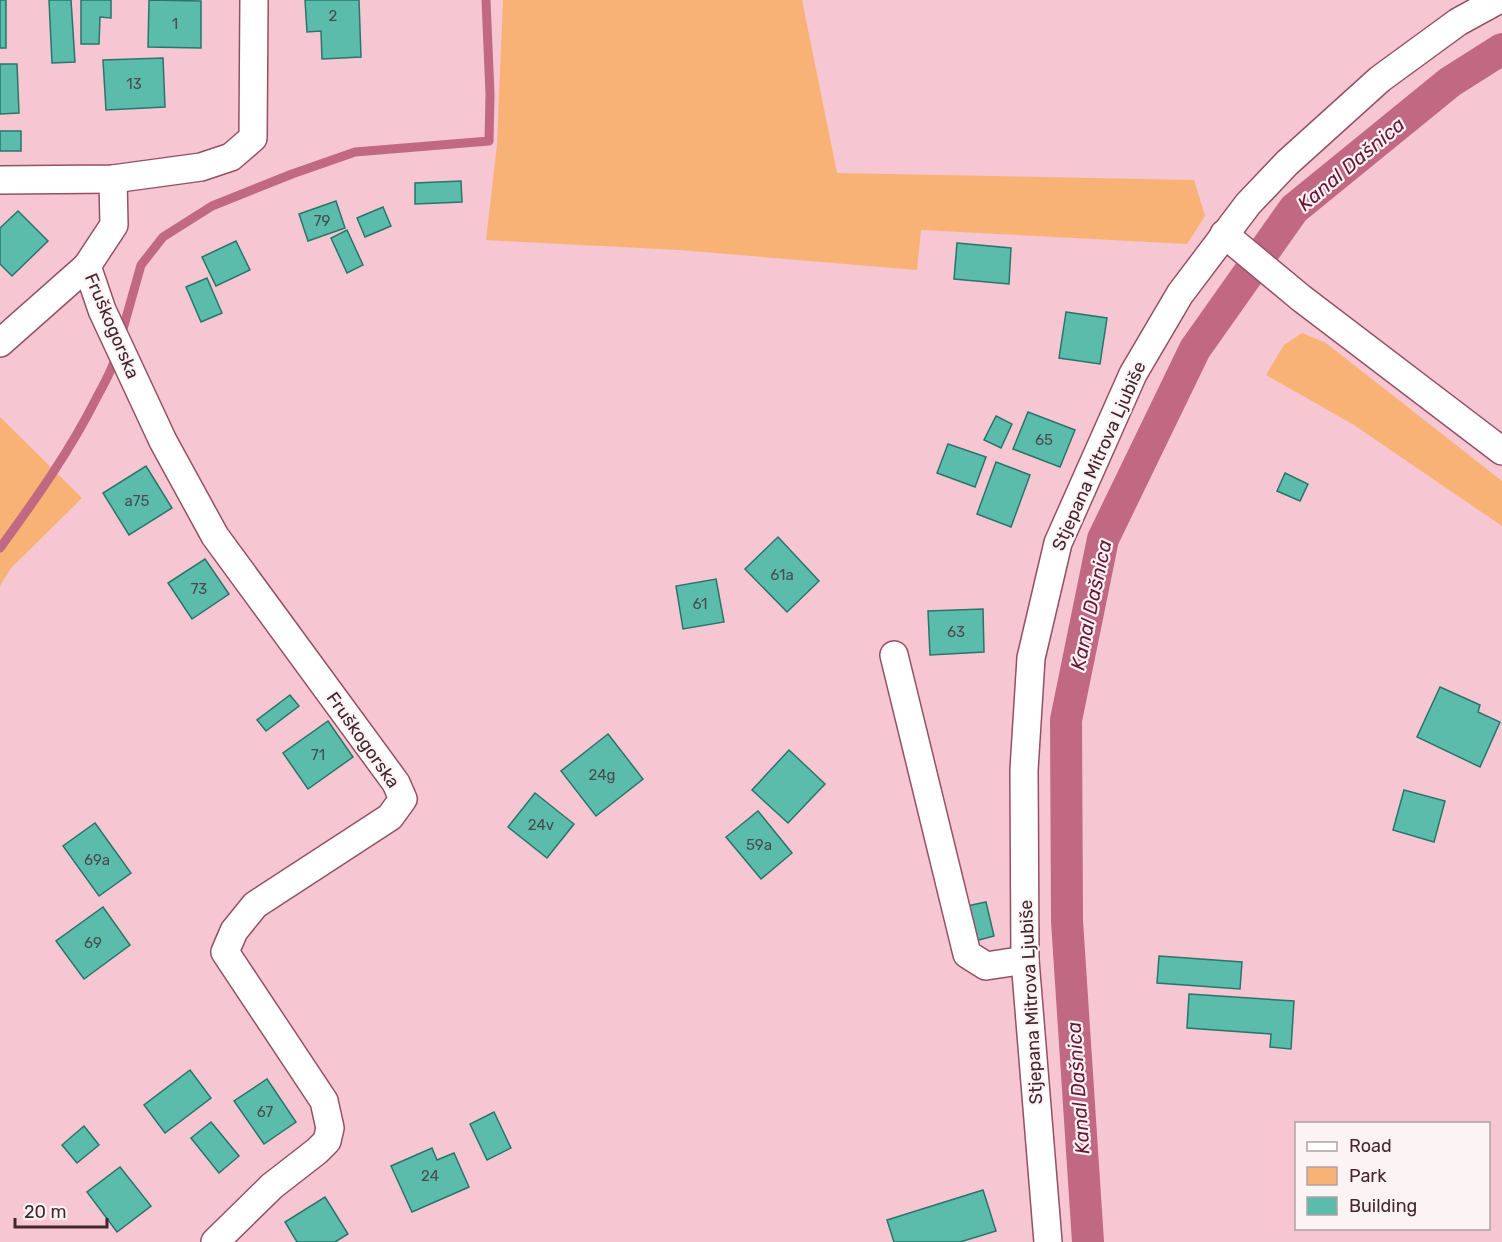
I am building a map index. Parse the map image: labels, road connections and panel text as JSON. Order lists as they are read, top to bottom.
{
  "streets": {
    "street": ["Fruškogorska", "Stjepana Mitrova Ljubiše"]
  },
  "water": ["Kanal Dašnica"],
  "house_numbers": [
    "2",
    "1",
    "13",
    "79",
    "65",
    "a75",
    "61a",
    "73",
    "61",
    "63",
    "71",
    "24g",
    "24v",
    "59a",
    "69a",
    "69",
    "67",
    "24"
  ],
  "legend": ["Road", "Park", "Building"],
  "scale_bar": "20 m"
}
